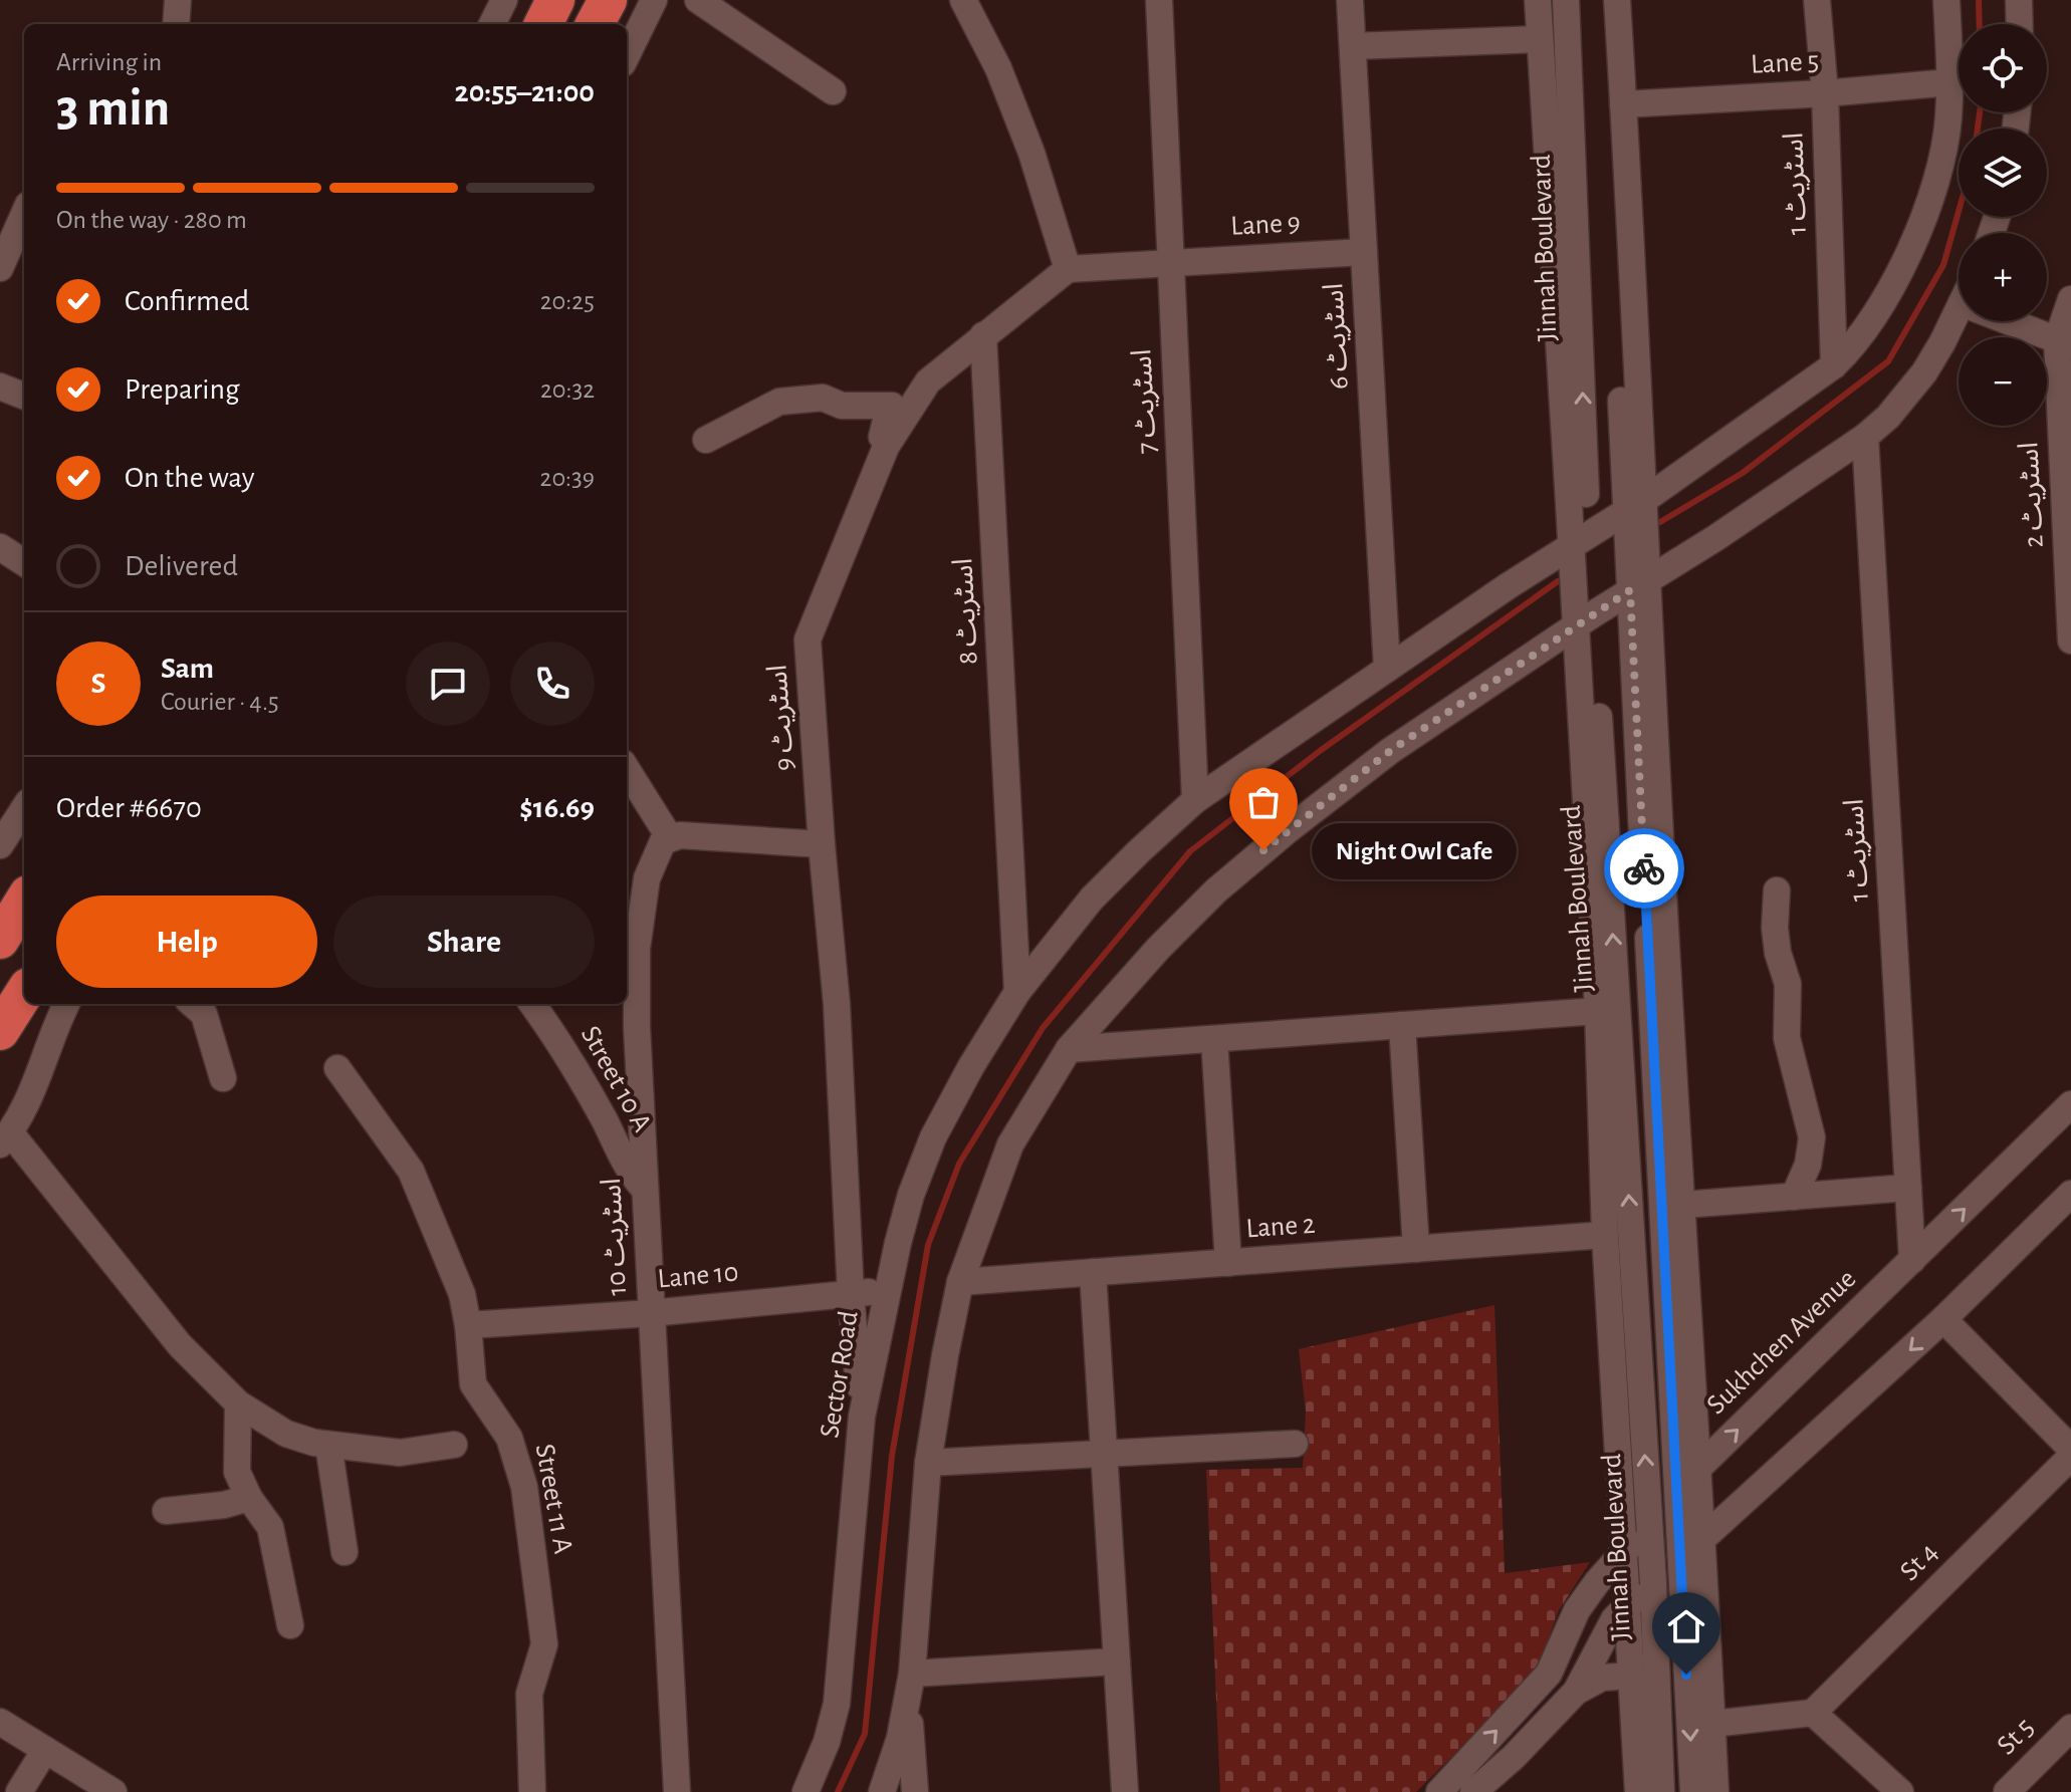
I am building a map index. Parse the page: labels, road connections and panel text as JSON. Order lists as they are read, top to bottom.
{
  "streets": {
    "street": [
      "Lane 5",
      "اسٹریٹ 1",
      "Lane 9",
      "Jinnah Boulevard",
      "اسٹریٹ 6",
      "اسٹریٹ 7",
      "اسٹریٹ 2",
      "اسٹریٹ 8",
      "اسٹریٹ 9",
      "Street 10 A",
      "Lane 2",
      "اسٹریٹ 10",
      "Lane 10",
      "Sukhchen Avenue",
      "Sector Road",
      "Street 11 A",
      "St 4",
      "St 5"
    ]
  },
  "crossings": [
    ["Lane 5", "اسٹریٹ 1"],
    ["Lane 5", "Sector Road"],
    ["اسٹریٹ 1", "Sukhchen Avenue"],
    ["اسٹریٹ 1", "Sector Road"],
    ["Lane 9", "اسٹریٹ 6"],
    ["Lane 9", "اسٹریٹ 7"],
    ["Jinnah Boulevard", "Sukhchen Avenue"],
    ["Jinnah Boulevard", "Sector Road"],
    ["اسٹریٹ 6", "Sector Road"],
    ["اسٹریٹ 7", "Sector Road"],
    ["اسٹریٹ 8", "اسٹریٹ 9"],
    ["اسٹریٹ 8", "Sector Road"],
    ["اسٹریٹ 9", "Lane 10"],
    ["اسٹریٹ 9", "Sector Road"],
    ["Street 10 A", "اسٹریٹ 10"],
    ["اسٹریٹ 10", "Lane 10"],
    ["Lane 10", "Sector Road"],
    ["Lane 10", "Street 11 A"]
  ],
  "places": ["Night Owl Cafe"],
  "page": {
    "map_buttons": ["+", "−"],
    "heading": ["3 min", "Arriving in", "20:55–21:00"],
    "panel": [
      "Sam",
      "Courier · 4.5",
      "Order #6670",
      "$16.69"
    ],
    "bar": "On the way · 280 m",
    "list": [
      ["Confirmed", "20:25"],
      ["Preparing", "20:32"],
      ["On the way", "20:39"],
      "Delivered"
    ],
    "round": "S",
    "bubble": "Night Owl Cafe",
    "buttons": ["Help", "Share"]
  }
}
